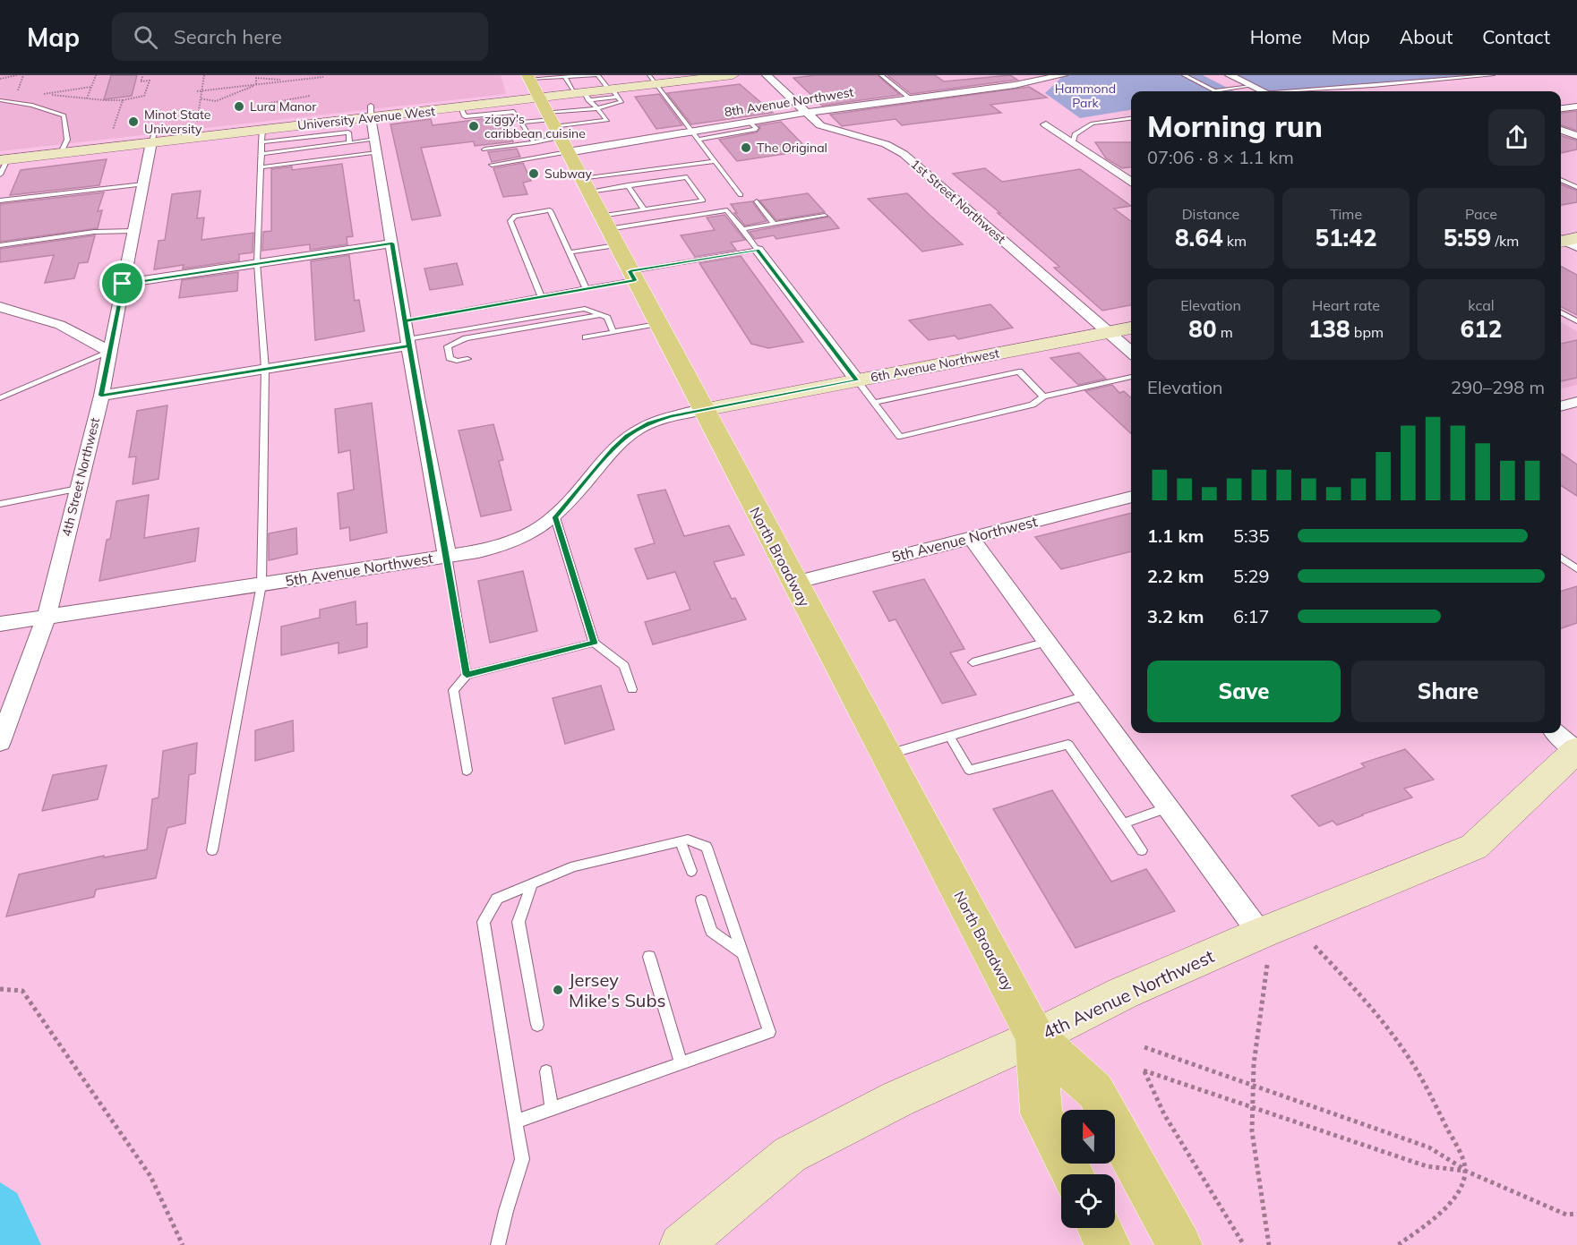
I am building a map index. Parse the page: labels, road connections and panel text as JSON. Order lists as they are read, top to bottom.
{
  "streets": {
    "main road": ["North Broadway"],
    "street": [
      "8th Avenue Northwest",
      "University Avenue West",
      "1st Street Northwest",
      "6th Avenue Northwest",
      "4th Street Northwest",
      "5th Avenue Northwest",
      "4th Avenue Northwest"
    ]
  },
  "crossings": [
    ["8th Avenue Northwest", "University Avenue West"],
    ["8th Avenue Northwest", "1st Street Northwest"],
    ["8th Avenue Northwest", "North Broadway"],
    ["University Avenue West", "4th Street Northwest"],
    ["University Avenue West", "North Broadway"],
    ["1st Street Northwest", "6th Avenue Northwest"],
    ["6th Avenue Northwest", "5th Avenue Northwest"],
    ["6th Avenue Northwest", "North Broadway"],
    ["4th Street Northwest", "5th Avenue Northwest"],
    ["5th Avenue Northwest", "North Broadway"],
    ["North Broadway", "4th Avenue Northwest"]
  ],
  "parks": ["Hammond Park"],
  "places": [
    "Lura Manor",
    "Minot State University",
    "ziggy's caribbean cuisine",
    "The Original",
    "Subway",
    "Jersey Mike's Subs"
  ],
  "north": "top",
  "page": {
    "header": "Map",
    "search": "Search here",
    "nav": [
      "Home",
      "Map",
      "About",
      "Contact"
    ],
    "heading": ["Morning run", "07:06 · 8 × 1.1 km"],
    "stats": [
      ["Distance", "8.64 km"],
      ["Time", "51:42"],
      ["Pace", "5:59 /km"],
      ["Elevation", "80 m"],
      ["Heart rate", "138 bpm"],
      ["kcal", "612"]
    ],
    "chart": ["Elevation", "290–298 m"],
    "list": [
      {
        "name": "1.1 km",
        "note": "5:35"
      },
      {
        "name": "2.2 km",
        "note": "5:29"
      },
      {
        "name": "3.2 km",
        "note": "6:17"
      }
    ],
    "buttons": ["Save", "Share"]
  }
}
